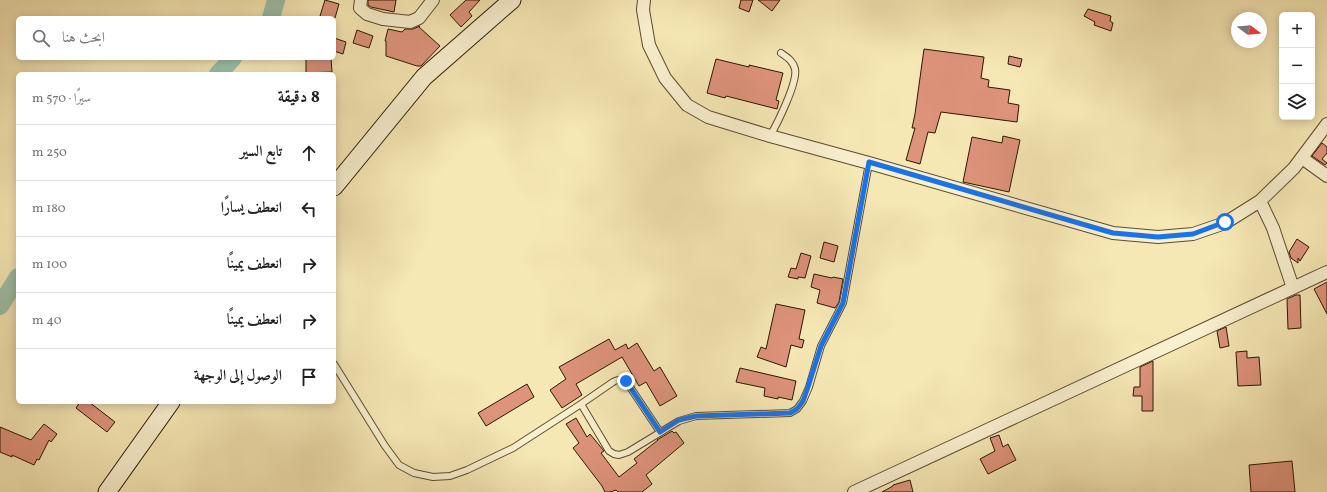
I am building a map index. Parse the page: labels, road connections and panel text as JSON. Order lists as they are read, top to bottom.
{
  "north": "right",
  "page": {
    "map_buttons": ["+", "−"],
    "search": "ابحث هنا",
    "heading": ["8 دقيقة", "سيرًا · 570 m"],
    "list": [
      ["تابع السير", "250 m"],
      ["انعطف يسارًا", "180 m"],
      ["انعطف يمينًا", "100 m"],
      ["انعطف يمينًا", "40 m"],
      "الوصول إلى الوجهة"
    ]
  }
}
